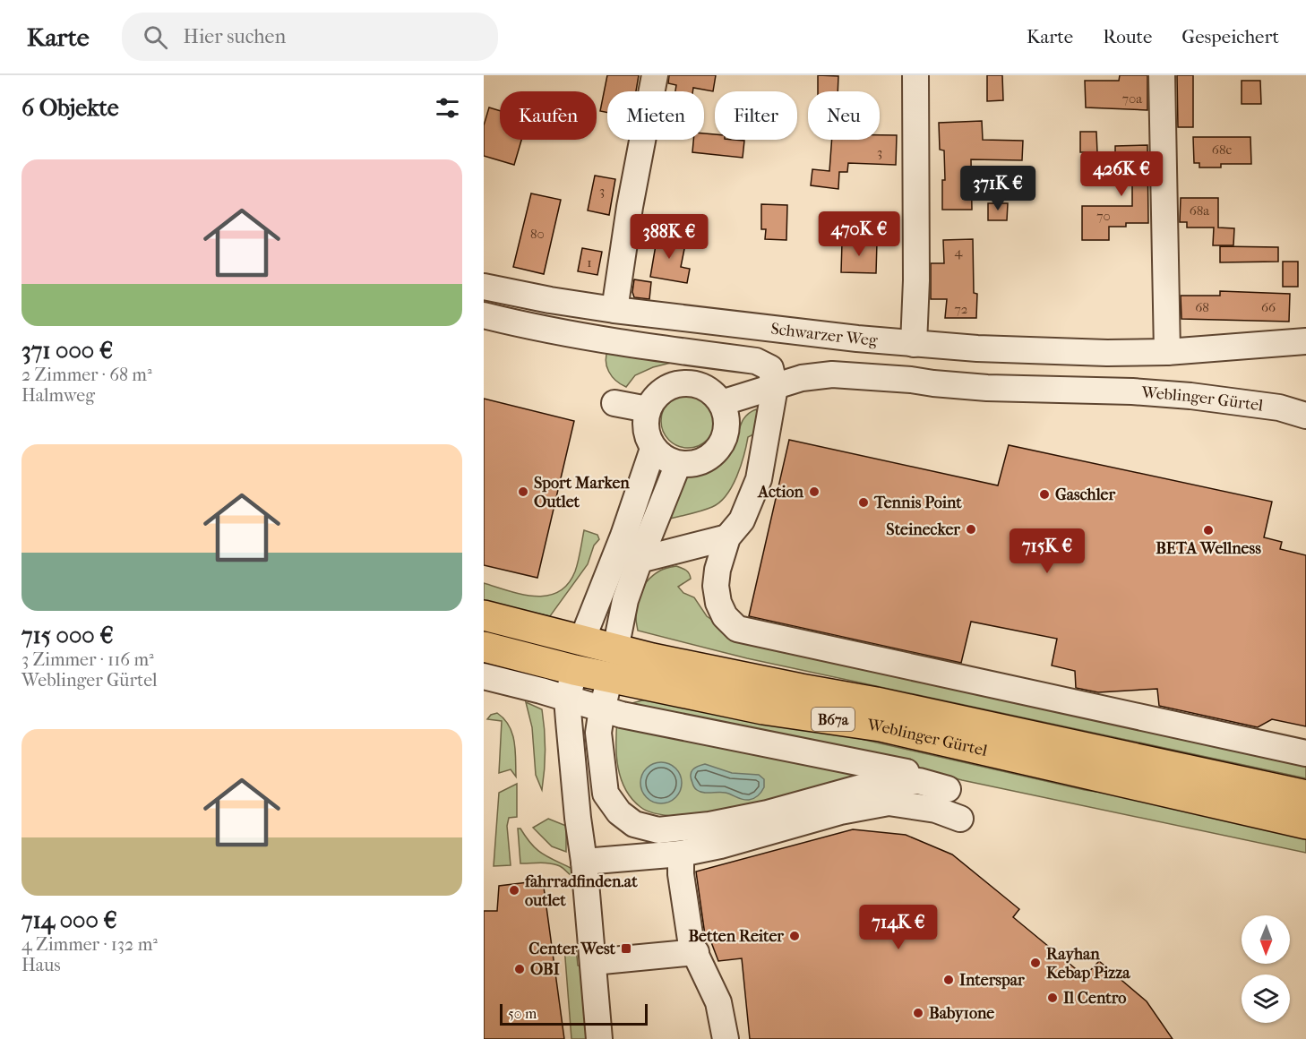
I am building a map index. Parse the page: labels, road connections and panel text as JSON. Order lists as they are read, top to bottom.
{
  "streets": {
    "main road": ["Weblinger Gürtel", "B67a"],
    "street": ["Schwarzer Weg"]
  },
  "places": {
    "other": [
      "Sport Marken Outlet",
      "Action",
      "Gaschler",
      "Tennis Point",
      "Steinecker",
      "BETA Wellness",
      "fahrradfinden.at outlet",
      "Betten Reiter",
      "Rayhan Kebap Pizza",
      "OBI",
      "Interspar",
      "Il Centro",
      "Baby1one"
    ],
    "transit": ["Center West"]
  },
  "house_numbers": [
    "70a",
    "68c",
    "3",
    "3",
    "68a",
    "70",
    "80",
    "4",
    "1",
    "68",
    "66",
    "72"
  ],
  "scale_bar": "50 m",
  "north": "bottom",
  "page": {
    "header": "Karte",
    "search": "Hier suchen",
    "nav": ["Karte", "Route", "Gespeichert"],
    "heading": "6 Objekte",
    "chip": [
      "Kaufen",
      "Mieten",
      "Filter",
      "Neu"
    ],
    "list": [
      {
        "name": "371 000 €",
        "note": "2 Zimmer · 68 m² · Halmweg"
      },
      {
        "name": "715 000 €",
        "note": "3 Zimmer · 116 m² · Weblinger Gürtel"
      },
      {
        "name": "714 000 €",
        "note": "4 Zimmer · 132 m² · Haus"
      }
    ],
    "price": [
      "426K €",
      "371K €",
      "470K €",
      "388K €",
      "715K €",
      "714K €"
    ],
    "scale": "50 m"
  }
}
